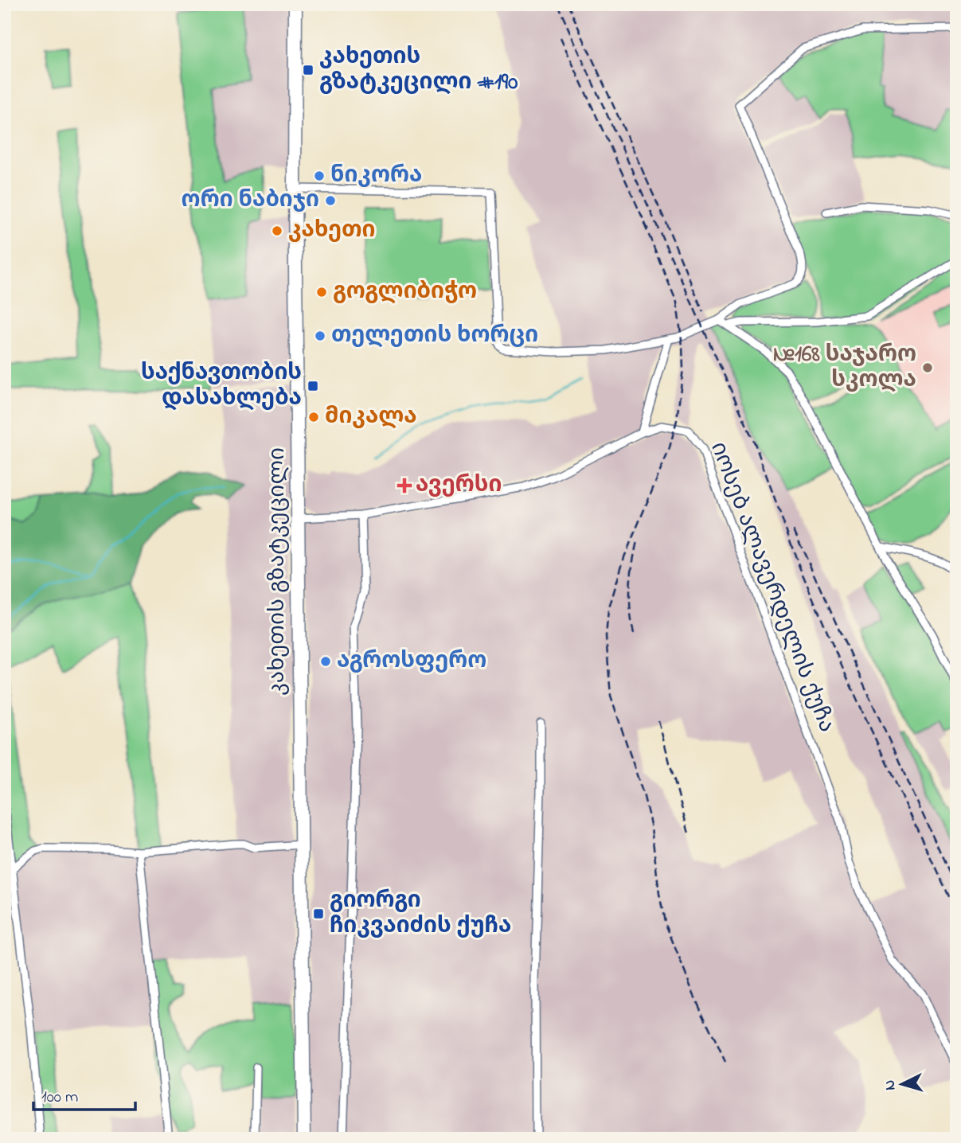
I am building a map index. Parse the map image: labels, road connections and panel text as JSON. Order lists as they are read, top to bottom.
{
  "streets": {
    "highway": ["კახეთის გზატკეცილი"],
    "street": ["იოსებ ალავერდელის ქუჩა"]
  },
  "crossings": [
    ["კახეთის გზატკეცილი", "იოსებ ალავერდელის ქუჩა"]
  ],
  "places": {
    "transit": ["კახეთის გზატკეცილი #190", "საქნავთობის დასახლება", "გიორგი ჩიკვაიძის ქუჩა"],
    "other": [
      "ნიკორა",
      "ორი ნაბიჯი",
      "კახეთი",
      "გოგლიბიჭო",
      "თელეთის ხორცი",
      "№168 საჯარო სკოლა",
      "მიკალა",
      "აგროსფერო"
    ],
    "health": ["ავერსი"]
  },
  "scale_bar": "100 m",
  "north": "left"
}
